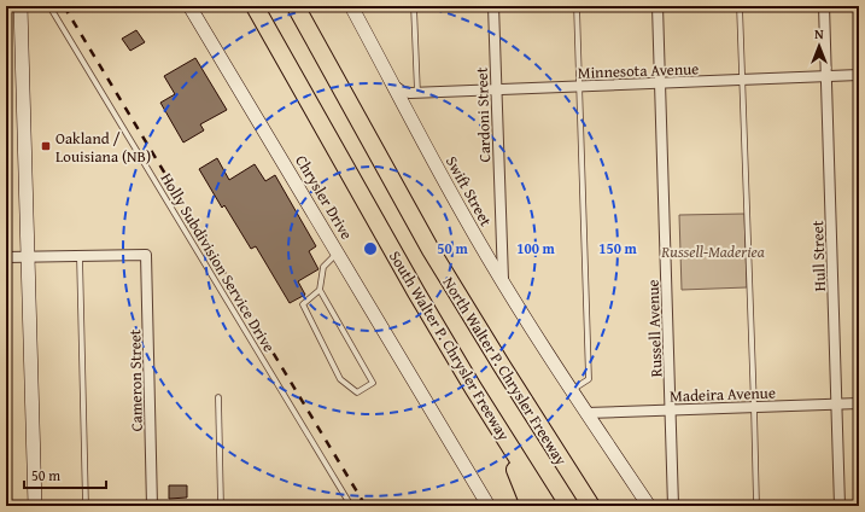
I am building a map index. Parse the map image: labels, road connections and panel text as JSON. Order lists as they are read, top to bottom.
{
  "streets": {
    "highway": ["South Walter P. Chrysler Freeway", "North Walter P. Chrysler Freeway"],
    "main road": ["Swift Street", "Chrysler Drive"],
    "street": [
      "Minnesota Avenue",
      "Cardoni Street",
      "Hull Street",
      "Russell Avenue",
      "Cameron Street",
      "Madeira Avenue"
    ],
    "lane": ["Holly Subdivision Service Drive"]
  },
  "crossings": [
    ["Minnesota Avenue", "Cardoni Street"],
    ["Minnesota Avenue", "Swift Street"],
    ["Minnesota Avenue", "Hull Street"],
    ["Minnesota Avenue", "Russell Avenue"],
    ["Cardoni Street", "Swift Street"],
    ["Swift Street", "Madeira Avenue"],
    ["Hull Street", "Madeira Avenue"],
    ["Russell Avenue", "Madeira Avenue"]
  ],
  "parks": ["Russell-Maderiea"],
  "places": {
    "transit": ["Oakland / Louisiana (NB)"]
  },
  "scale_bar": "50 m",
  "north": "top",
  "rings": ["50 m", "100 m", "150 m"]
}
